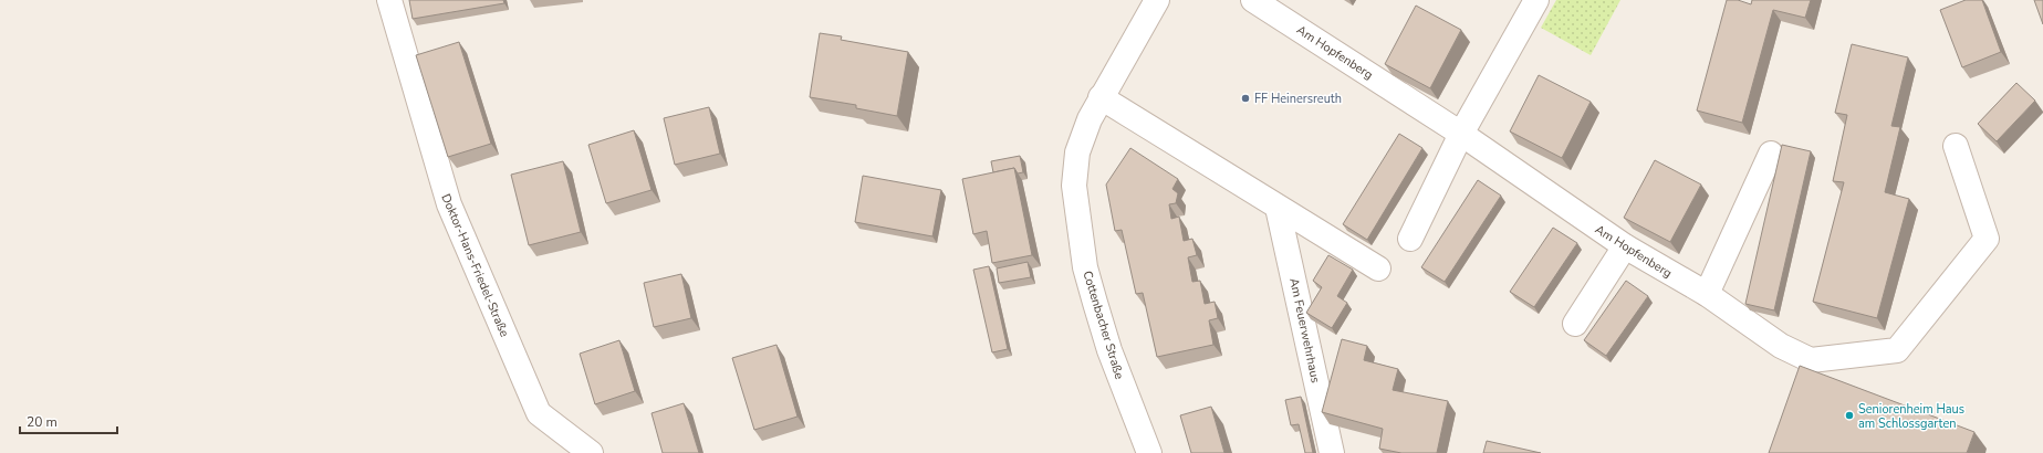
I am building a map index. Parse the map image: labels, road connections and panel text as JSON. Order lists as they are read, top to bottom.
{
  "streets": {
    "street": [
      "Am Hopfenberg",
      "Doktor-Hans-Friedel-Straße",
      "Cottenbacher Straße",
      "Am Feuerwehrhaus"
    ]
  },
  "places": ["FF Heinersreuth", "Seniorenheim Haus am Schlossgarten"],
  "scale_bar": "20 m"
}
